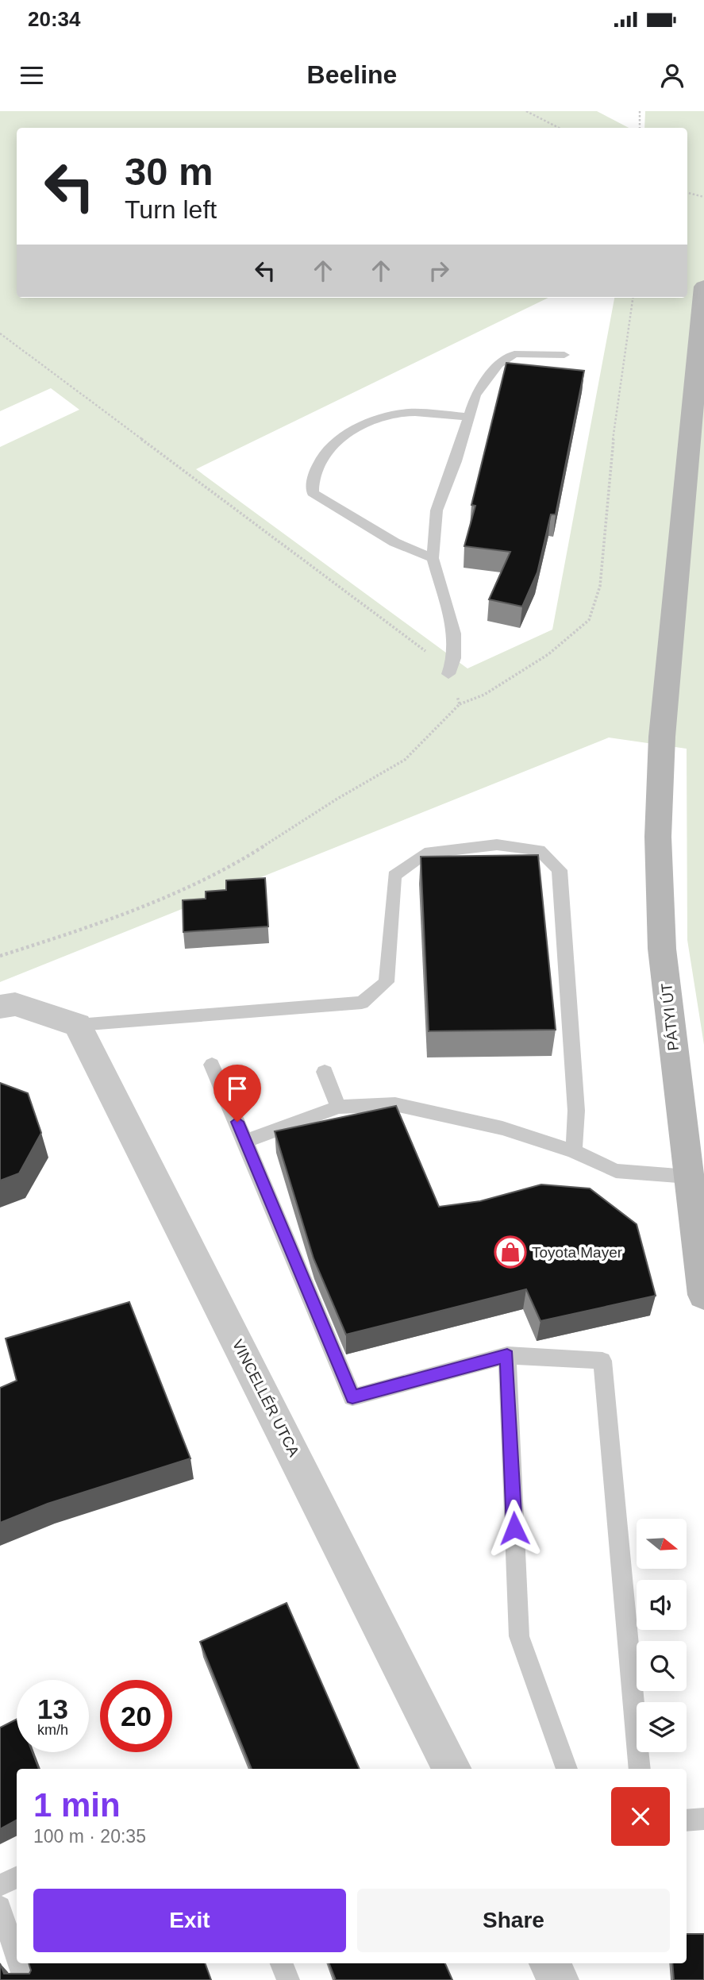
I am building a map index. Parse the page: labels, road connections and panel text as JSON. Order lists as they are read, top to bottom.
{
  "streets": {
    "main road": ["PÁTYI ÚT"],
    "street": ["VINCELLÉR UTCA"]
  },
  "places": {
    "shop": ["Toyota Mayer"]
  },
  "north": "right",
  "page": {
    "status": "20:34",
    "header": "Beeline",
    "turn": ["30 m", "Turn left"],
    "speed": "13 km/h",
    "limit": "20",
    "heading": ["1 min", "100 m · 20:35"],
    "buttons": ["Exit", "Share"]
  }
}
